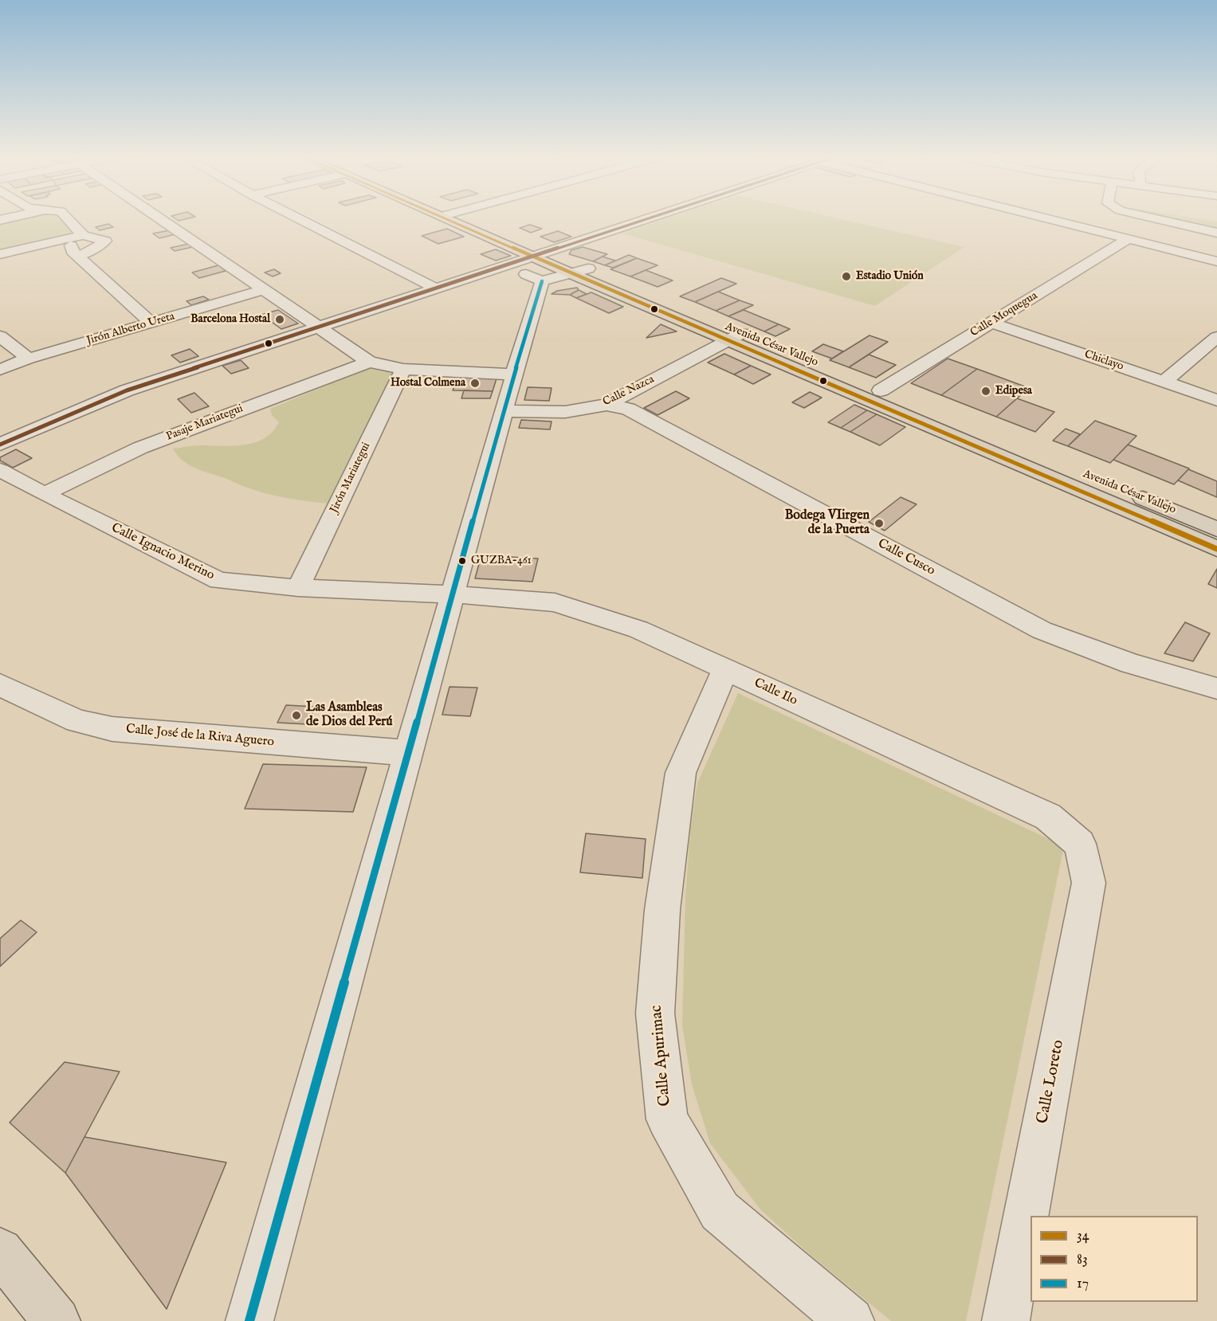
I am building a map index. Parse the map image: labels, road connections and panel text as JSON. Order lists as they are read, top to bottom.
{
  "streets": {
    "main road": ["Avenida César Vallejo"],
    "street": [
      "Calle Moquegua",
      "Jirón Alberto Ureta",
      "Chiclayo",
      "Calle Nazca",
      "Pasaje Mariategui",
      "Jirón Mariategui",
      "Calle Ignacio Merino",
      "Calle Cusco",
      "Calle Ilo",
      "Calle José de la Riva Aguero",
      "Calle Apurimac",
      "Calle Loreto"
    ]
  },
  "crossings": [
    ["Calle Moquegua", "Avenida César Vallejo"],
    ["Calle Moquegua", "Chiclayo"],
    ["Avenida César Vallejo", "Calle Nazca"],
    ["Calle Nazca", "Calle Cusco"],
    ["Pasaje Mariategui", "Calle Ignacio Merino"],
    ["Jirón Mariategui", "Calle Ignacio Merino"],
    ["Calle Ignacio Merino", "Calle Ilo"],
    ["Calle Ilo", "Calle Apurimac"],
    ["Calle Ilo", "Calle Loreto"]
  ],
  "places": [
    "Estadio Unión",
    "Barcelona Hostal",
    "Hostal Colmena",
    "Edipesa",
    "Bodega VIirgen de la Puerta",
    "GUZBA-461",
    "Las Asambleas de Dios del Perú"
  ],
  "lines": ["transit line 34", "transit line 83", "transit line 17"],
  "legend": ["34", "83", "17"]
}
